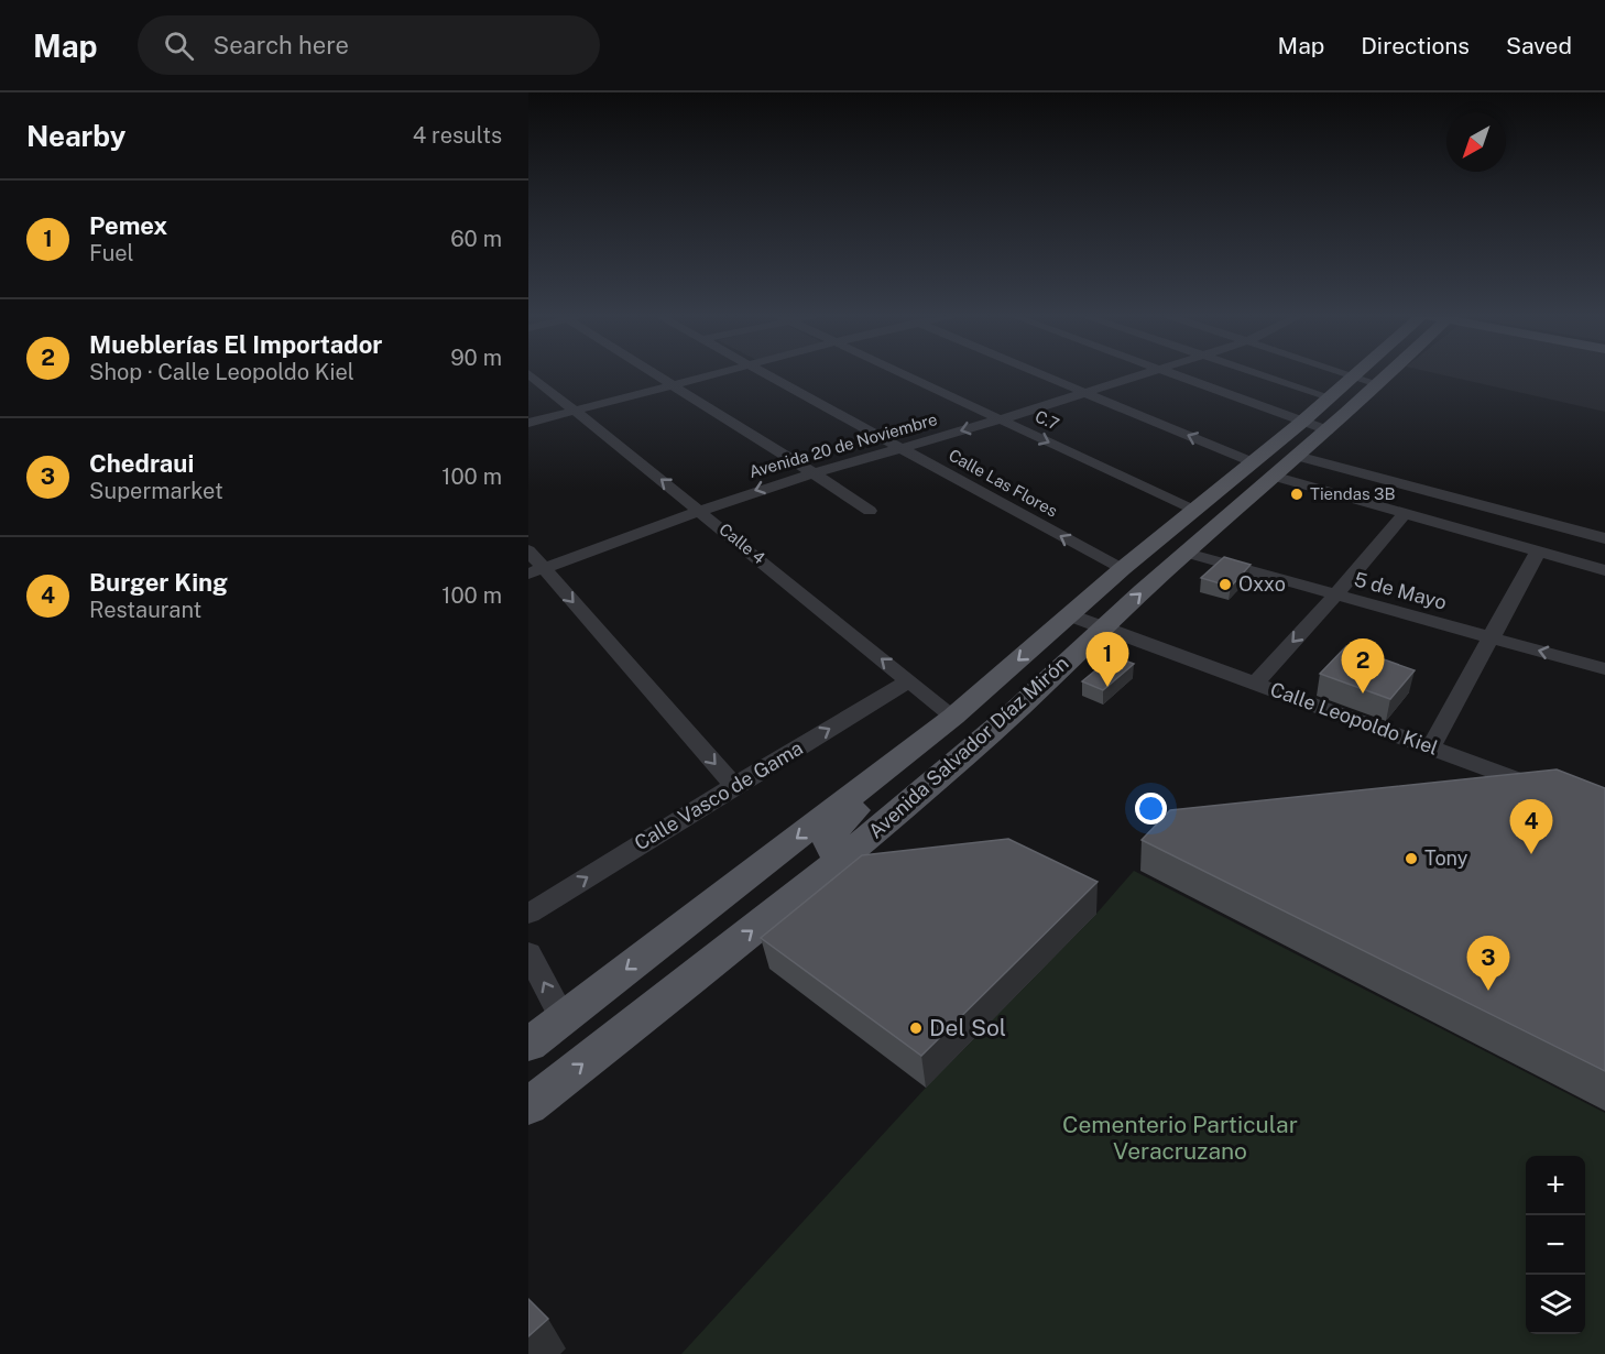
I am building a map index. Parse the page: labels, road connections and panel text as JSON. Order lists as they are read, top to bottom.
{
  "streets": {
    "main road": ["Avenida Salvador Díaz Mirón"],
    "street": [
      "C.7",
      "Avenida 20 de Noviembre",
      "Calle Las Flores",
      "Calle 4",
      "5 de Mayo",
      "Calle Leopoldo Kiel",
      "Calle Vasco de Gama"
    ]
  },
  "crossings": [
    ["C.7", "Avenida 20 de Noviembre"],
    ["C.7", "Avenida Salvador Díaz Mirón"],
    ["Avenida 20 de Noviembre", "Calle Las Flores"],
    ["Avenida 20 de Noviembre", "Calle 4"],
    ["Calle Las Flores", "Avenida Salvador Díaz Mirón"],
    ["Calle 4", "Avenida Salvador Díaz Mirón"],
    ["Calle 4", "Calle Vasco de Gama"],
    ["5 de Mayo", "Avenida Salvador Díaz Mirón"],
    ["Calle Leopoldo Kiel", "Avenida Salvador Díaz Mirón"]
  ],
  "one_way": ["Calle Vasco de Gama"],
  "parks": ["Cementerio Particular Veracruzano"],
  "places": [
    "Tiendas 3B",
    "Oxxo",
    "Tony",
    "Del Sol"
  ],
  "north": "bottom left",
  "page": {
    "header": "Map",
    "search": "Search here",
    "nav": ["Map", "Directions", "Saved"],
    "heading": ["Nearby", "4 results"],
    "list": [
      {
        "mark": "1",
        "name": "Pemex",
        "note": "Fuel",
        "value": "60 m"
      },
      {
        "mark": "2",
        "name": "Mueblerías El Importador",
        "note": "Shop · Calle Leopoldo Kiel",
        "value": "90 m"
      },
      {
        "mark": "3",
        "name": "Chedraui",
        "note": "Supermarket",
        "value": "100 m"
      },
      {
        "mark": "4",
        "name": "Burger King",
        "note": "Restaurant",
        "value": "100 m"
      }
    ],
    "pins": [
      "1",
      "2",
      "4",
      "3"
    ],
    "map_buttons": ["+", "−"]
  }
}
